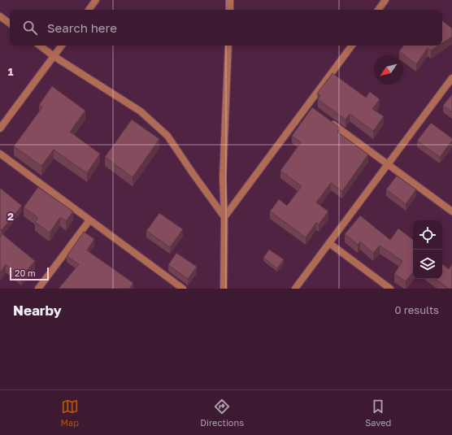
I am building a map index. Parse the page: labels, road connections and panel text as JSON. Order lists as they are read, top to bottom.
{
  "scale_bar": "20 m",
  "north": "bottom left",
  "page": {
    "search": "Search here",
    "scale": "20 m",
    "heading": ["Nearby", "0 results"],
    "nav": ["Map", "Directions", "Saved"]
  },
  "grid": {
    "rows": ["1", "2"]
  }
}
